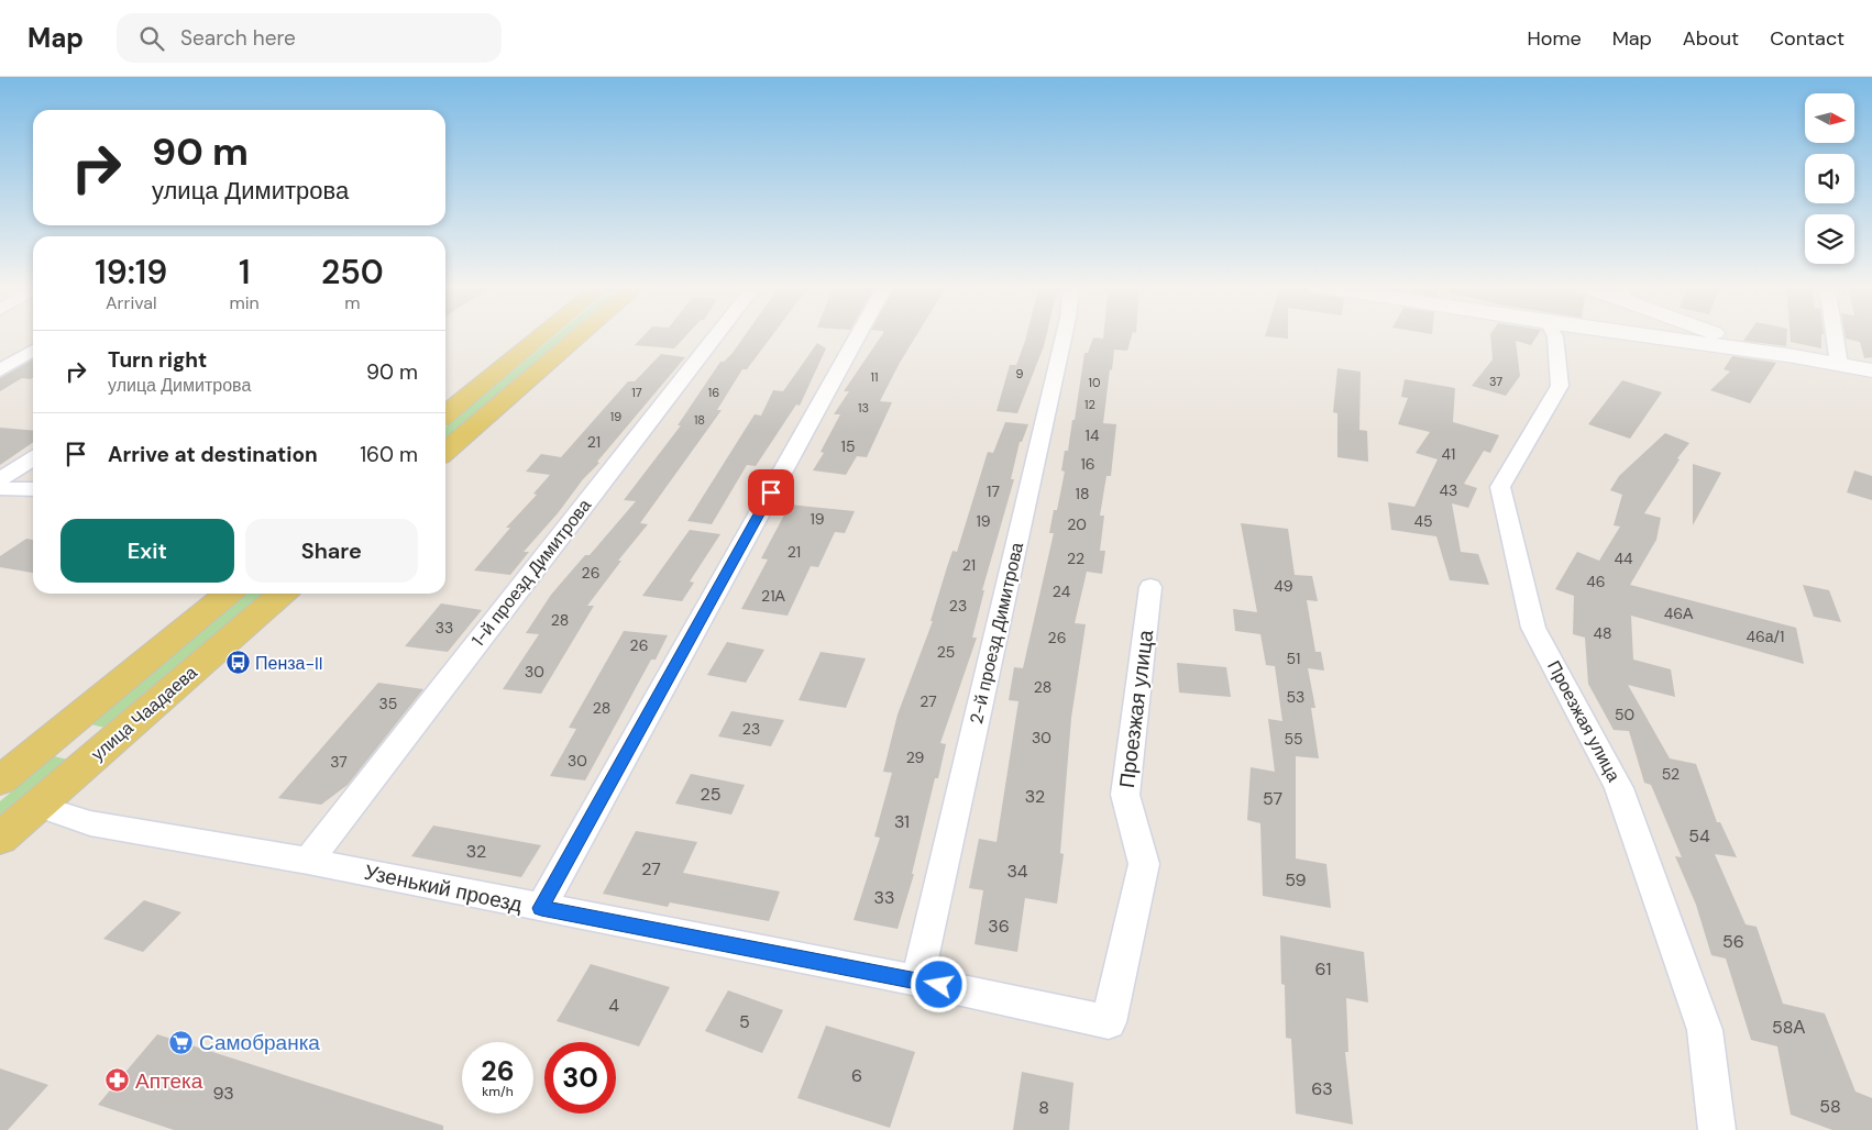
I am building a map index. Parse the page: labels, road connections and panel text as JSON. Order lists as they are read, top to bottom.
{
  "streets": {
    "main road": ["улица Чаадаева"],
    "street": [
      "1-й проезд Димитрова",
      "2-й проезд Димитрова",
      "Проезжая улица",
      "Узенький проезд"
    ]
  },
  "crossings": [
    ["1-й проезд Димитрова", "Узенький проезд"],
    ["2-й проезд Димитрова", "Узенький проезд"],
    ["Проезжая улица", "Узенький проезд"],
    ["улица Чаадаева", "Узенький проезд"]
  ],
  "places": {
    "bus stop": ["Пенза-II"],
    "supermarket": ["Самобранка"],
    "pharmacy": ["Аптека"]
  },
  "house_numbers": [
    "9",
    "11",
    "37",
    "10",
    "17",
    "16",
    "12",
    "13",
    "19",
    "18",
    "14",
    "21",
    "15",
    "41",
    "16",
    "43",
    "17",
    "18",
    "19",
    "19",
    "45",
    "20",
    "21",
    "22",
    "44",
    "21",
    "26",
    "46",
    "49",
    "24",
    "21А",
    "23",
    "46А",
    "28",
    "33",
    "48",
    "46а/1",
    "26",
    "26",
    "25",
    "51",
    "30",
    "28",
    "53",
    "27",
    "35",
    "28",
    "50",
    "23",
    "30",
    "55",
    "29",
    "30",
    "37",
    "52",
    "25",
    "32",
    "57",
    "31",
    "54",
    "32",
    "27",
    "34",
    "59",
    "33",
    "36",
    "56",
    "61",
    "4",
    "5",
    "58А",
    "6",
    "63",
    "93",
    "58",
    "8"
  ],
  "north": "right",
  "page": {
    "header": "Map",
    "search": "Search here",
    "nav": [
      "Home",
      "Map",
      "About",
      "Contact"
    ],
    "turn": ["90 m", "улица Димитрова"],
    "eta": [
      "19:19",
      "Arrival",
      "1",
      "min",
      "250",
      "m"
    ],
    "list": [
      {
        "name": "Turn right",
        "note": "улица Димитрова",
        "value": "90 m"
      },
      {
        "name": "Arrive at destination",
        "value": "160 m"
      }
    ],
    "buttons": ["Exit", "Share"],
    "speed": "26 km/h",
    "limit": "30"
  }
}
